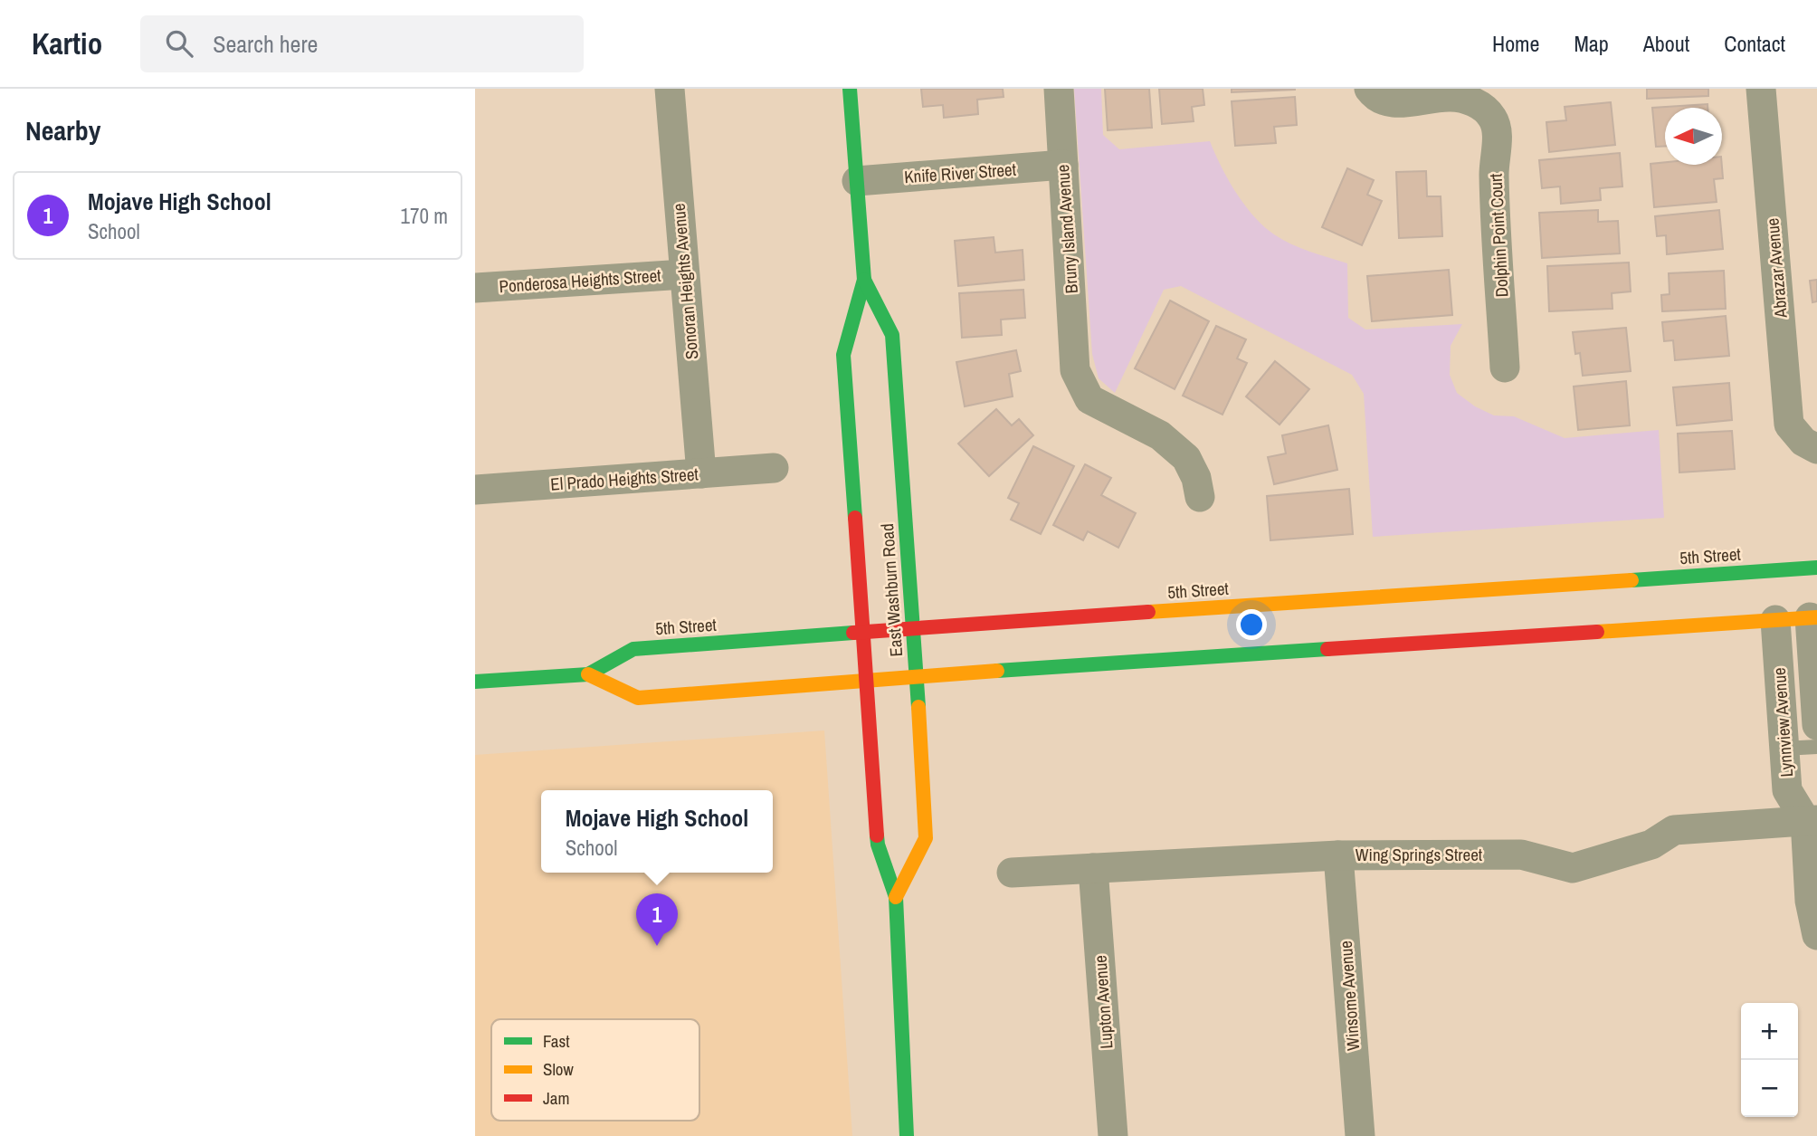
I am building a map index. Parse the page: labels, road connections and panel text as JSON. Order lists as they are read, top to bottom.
{
  "streets": {
    "main road": ["5th Street", "East Washburn Road"],
    "street": [
      "Knife River Street",
      "Bruny Island Avenue",
      "Dolphin Point Court",
      "Abrazar Avenue",
      "Ponderosa Heights Street",
      "Sonoran Heights Avenue",
      "El Prado Heights Street",
      "Lynnview Avenue",
      "Wing Springs Street",
      "Winsome Avenue",
      "Lupton Avenue"
    ]
  },
  "crossings": [
    ["Knife River Street", "Bruny Island Avenue"],
    ["Knife River Street", "East Washburn Road"],
    ["Ponderosa Heights Street", "Sonoran Heights Avenue"],
    ["Sonoran Heights Avenue", "El Prado Heights Street"],
    ["5th Street", "East Washburn Road"],
    ["5th Street", "Lynnview Avenue"],
    ["Lynnview Avenue", "Wing Springs Street"],
    ["Wing Springs Street", "Winsome Avenue"],
    ["Wing Springs Street", "Lupton Avenue"]
  ],
  "legend": ["Fast", "Slow", "Jam"],
  "north": "left",
  "page": {
    "header": "Kartio",
    "search": "Search here",
    "nav": [
      "Home",
      "Map",
      "About",
      "Contact"
    ],
    "heading": "Nearby",
    "list": [
      {
        "mark": "1",
        "name": "Mojave High School",
        "note": "School",
        "value": "170 m"
      }
    ],
    "popup": ["Mojave High School", "School"],
    "pins": "1",
    "map_buttons": ["+", "−"]
  }
}
